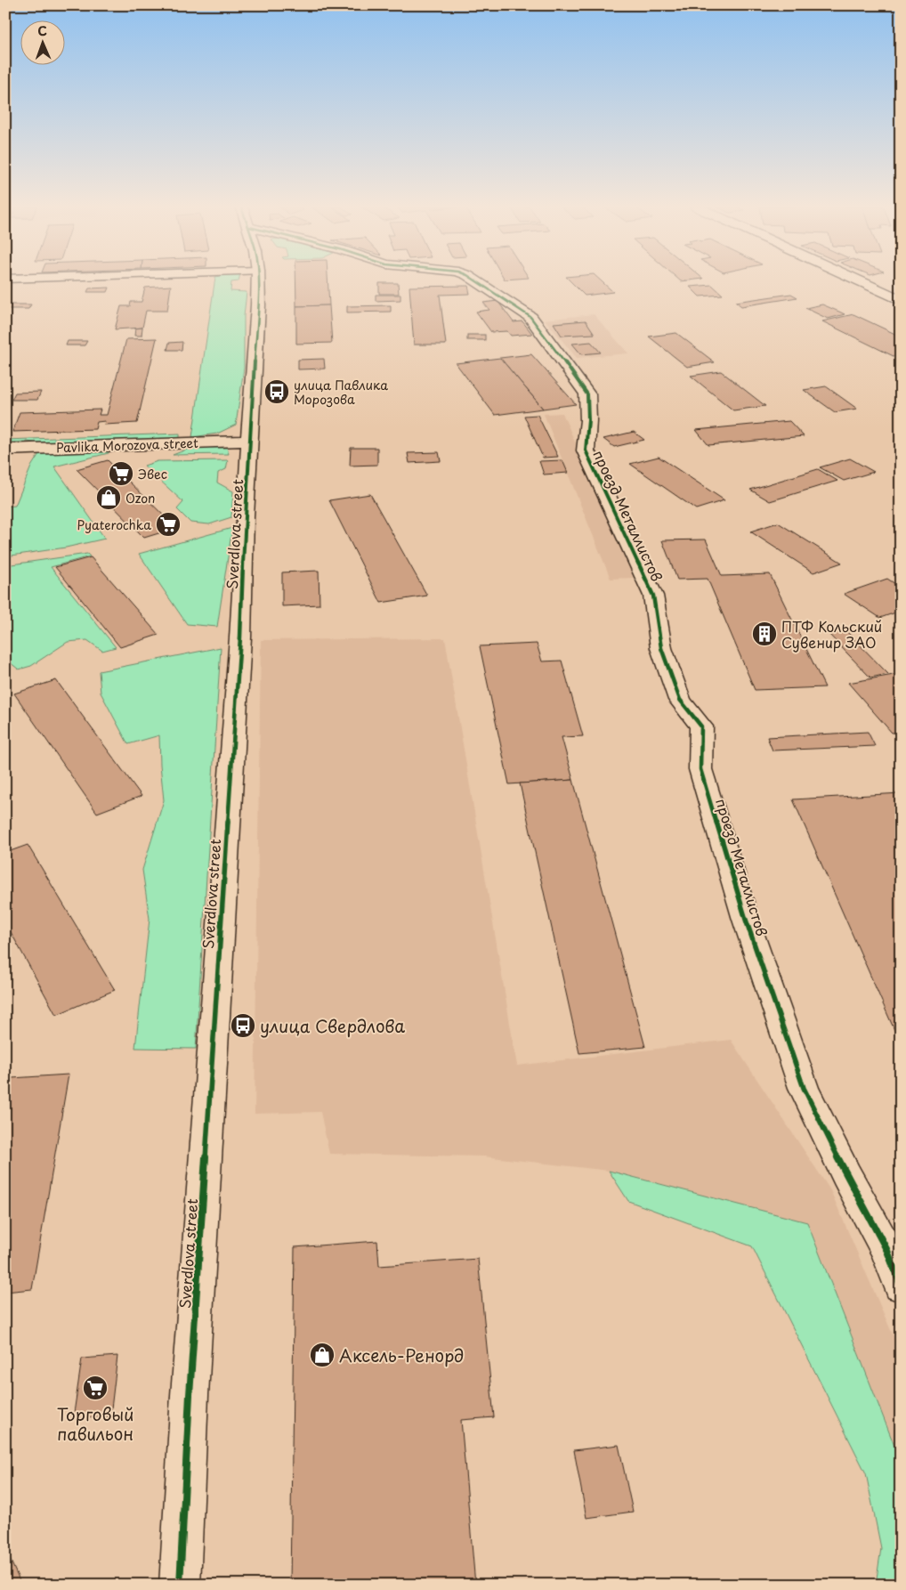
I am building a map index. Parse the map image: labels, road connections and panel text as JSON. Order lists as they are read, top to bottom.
{
  "streets": {
    "street": ["Pavlika Morozova street", "проезд Металлистов", "Sverdlova street"]
  },
  "crossings": [
    ["Pavlika Morozova street", "Sverdlova street"]
  ],
  "places": {
    "bus stop": ["улица Павлика Морозова", "улица Свердлова"],
    "supermarket": ["Эвес", "Pyaterochka", "Торговый павильон"],
    "shop": ["Ozon", "Аксель-Ренорд"],
    "building": ["ПТФ Кольский Сувенир ЗАО"]
  },
  "north": "top"
}
